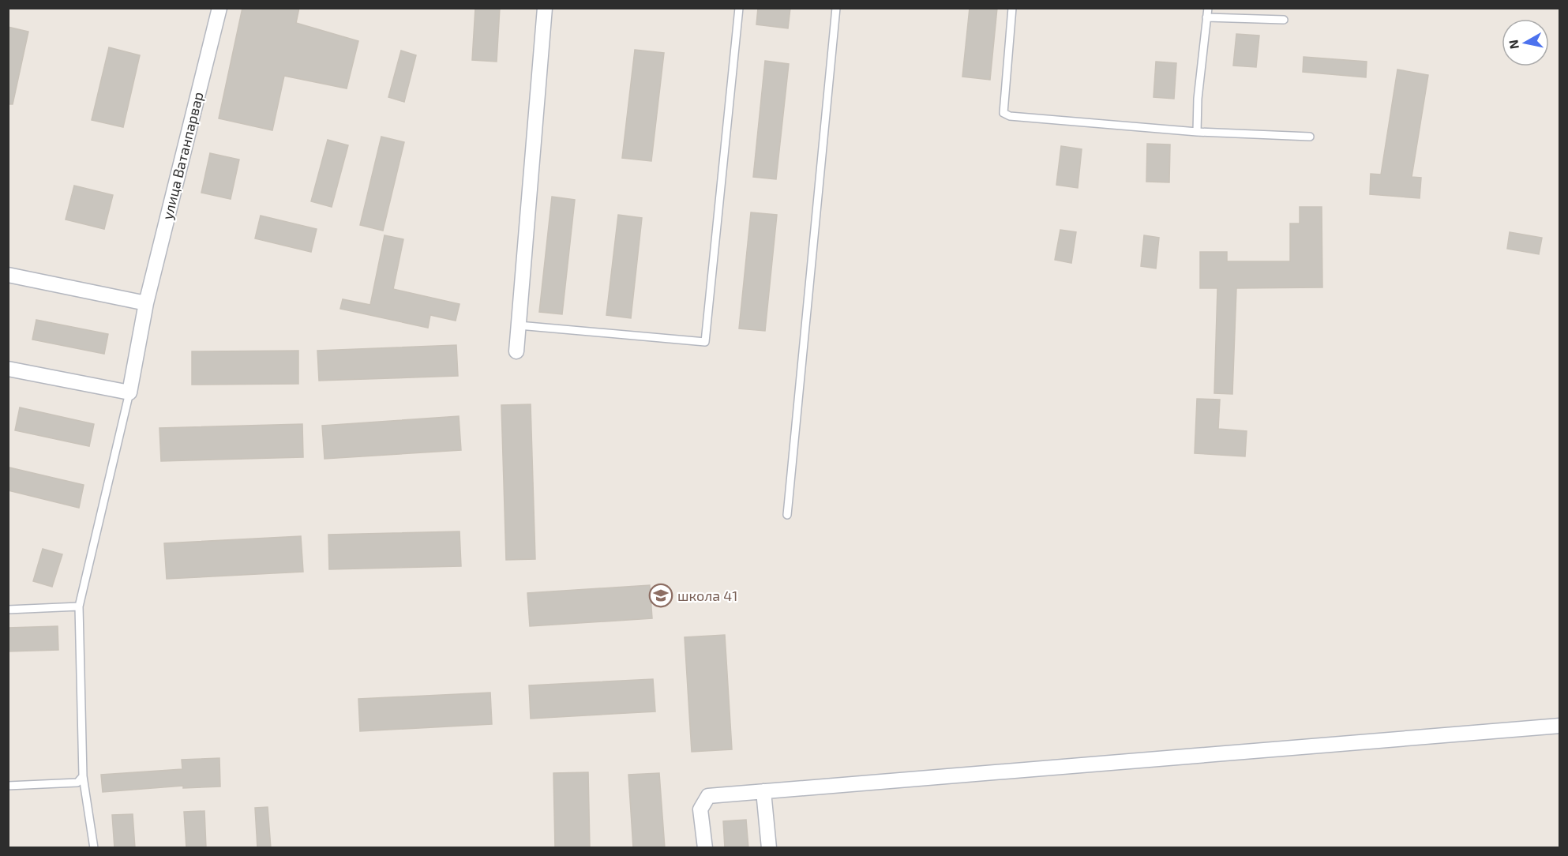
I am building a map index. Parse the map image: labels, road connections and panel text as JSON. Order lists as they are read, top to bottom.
{
  "streets": {
    "street": ["улица Ватанпарвар"]
  },
  "places": {
    "school or university": ["школа 41"]
  },
  "north": "left"
}
